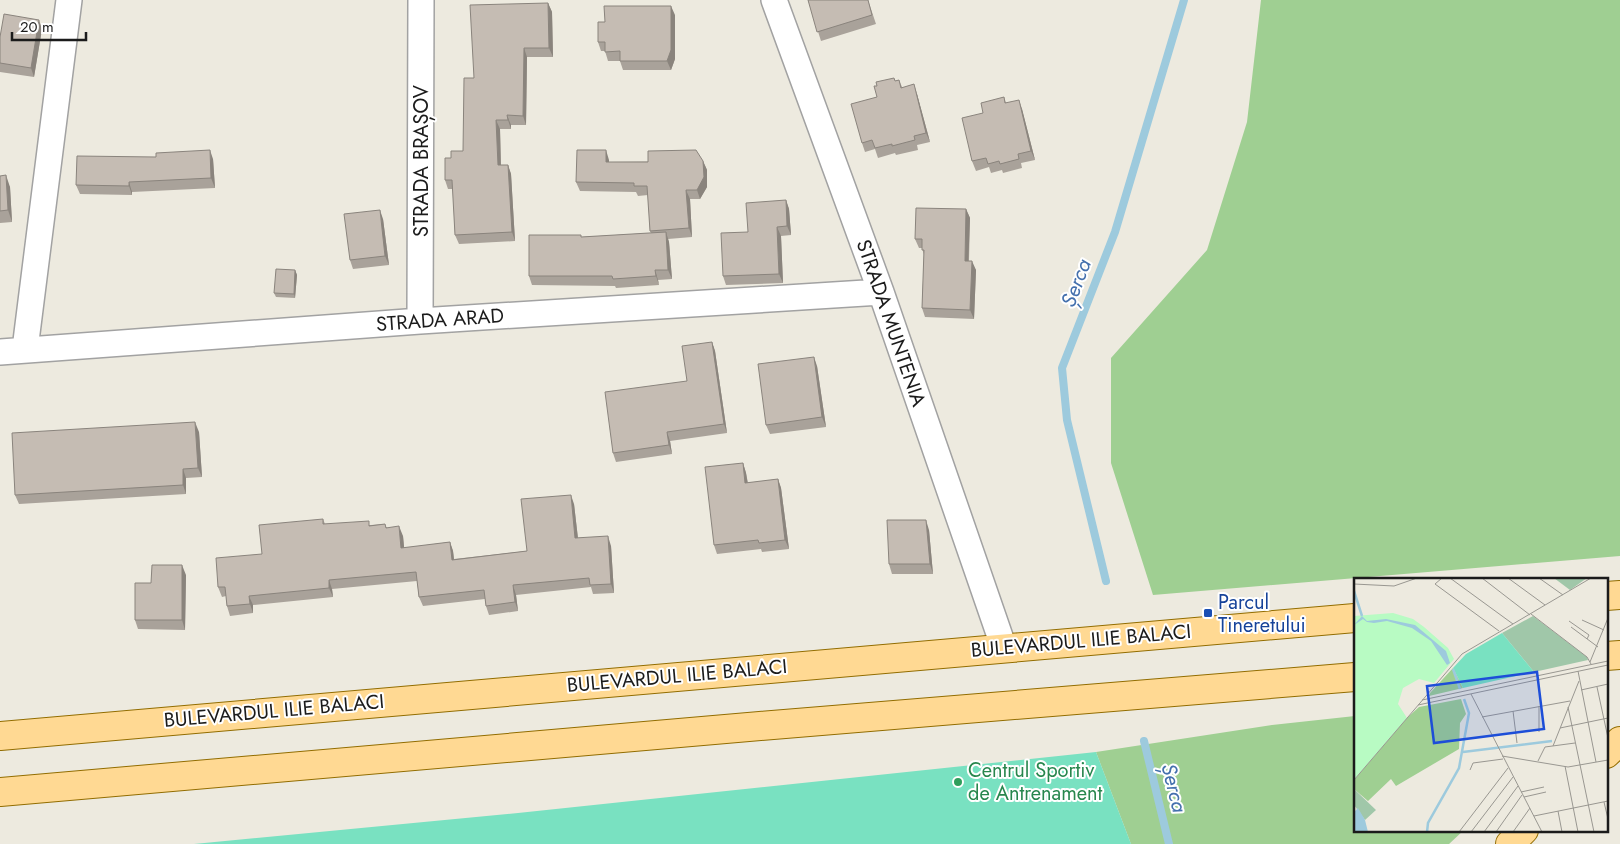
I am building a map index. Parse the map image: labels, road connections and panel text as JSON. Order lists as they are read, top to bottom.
{
  "streets": {
    "main road": ["BULEVARDUL ILIE BALACI"],
    "street": ["STRADA BRAȘOV", "STRADA ARAD", "STRADA MUNTENIA"]
  },
  "crossings": [
    ["STRADA BRAȘOV", "STRADA ARAD"],
    ["STRADA ARAD", "STRADA MUNTENIA"],
    ["STRADA MUNTENIA", "BULEVARDUL ILIE BALACI"]
  ],
  "water": ["Șerca"],
  "places": {
    "transit": ["Parcul Tineretului"],
    "other": ["Centrul Sportiv de Antrenament"]
  },
  "scale_bar": "20 m"
}
